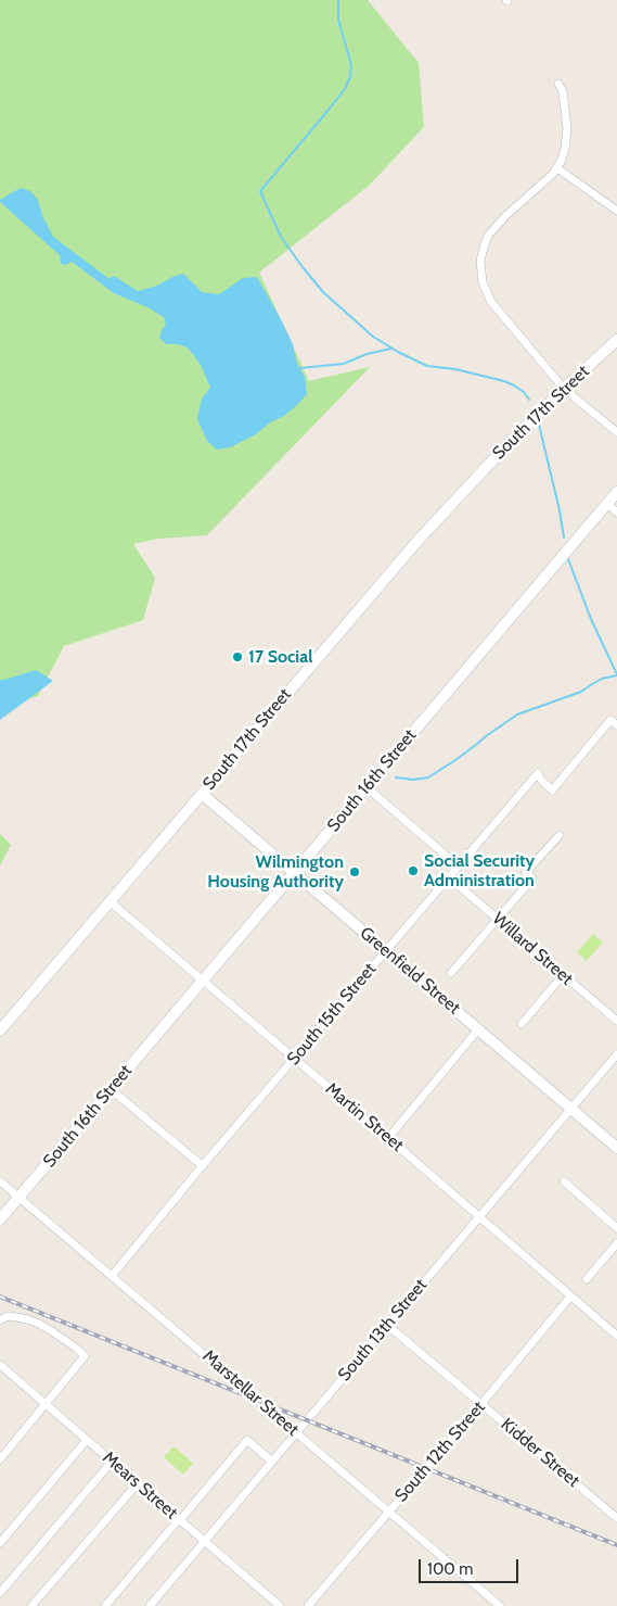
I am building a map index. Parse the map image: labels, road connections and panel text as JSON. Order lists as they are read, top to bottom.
{
  "streets": {
    "main road": ["South 17th Street", "South 16th Street", "Greenfield Street"],
    "street": [
      "Willard Street",
      "South 15th Street",
      "Martin Street",
      "South 13th Street",
      "Marstellar Street",
      "South 12th Street",
      "Kidder Street",
      "Mears Street"
    ]
  },
  "crossings": [
    ["South 17th Street", "Greenfield Street"],
    ["South 17th Street", "Martin Street"],
    ["South 16th Street", "Greenfield Street"],
    ["South 16th Street", "Martin Street"],
    ["South 16th Street", "Marstellar Street"],
    ["Willard Street", "South 15th Street"],
    ["Greenfield Street", "South 15th Street"],
    ["Greenfield Street", "South 13th Street"],
    ["South 15th Street", "Martin Street"],
    ["South 15th Street", "Marstellar Street"],
    ["Martin Street", "South 13th Street"],
    ["Martin Street", "South 12th Street"],
    ["South 13th Street", "Marstellar Street"],
    ["South 13th Street", "Kidder Street"],
    ["South 13th Street", "Mears Street"],
    ["Marstellar Street", "South 12th Street"],
    ["South 12th Street", "Kidder Street"]
  ],
  "places": ["17 Social", "Social Security Administration", "Wilmington Housing Authority"],
  "scale_bar": "100 m"
}
